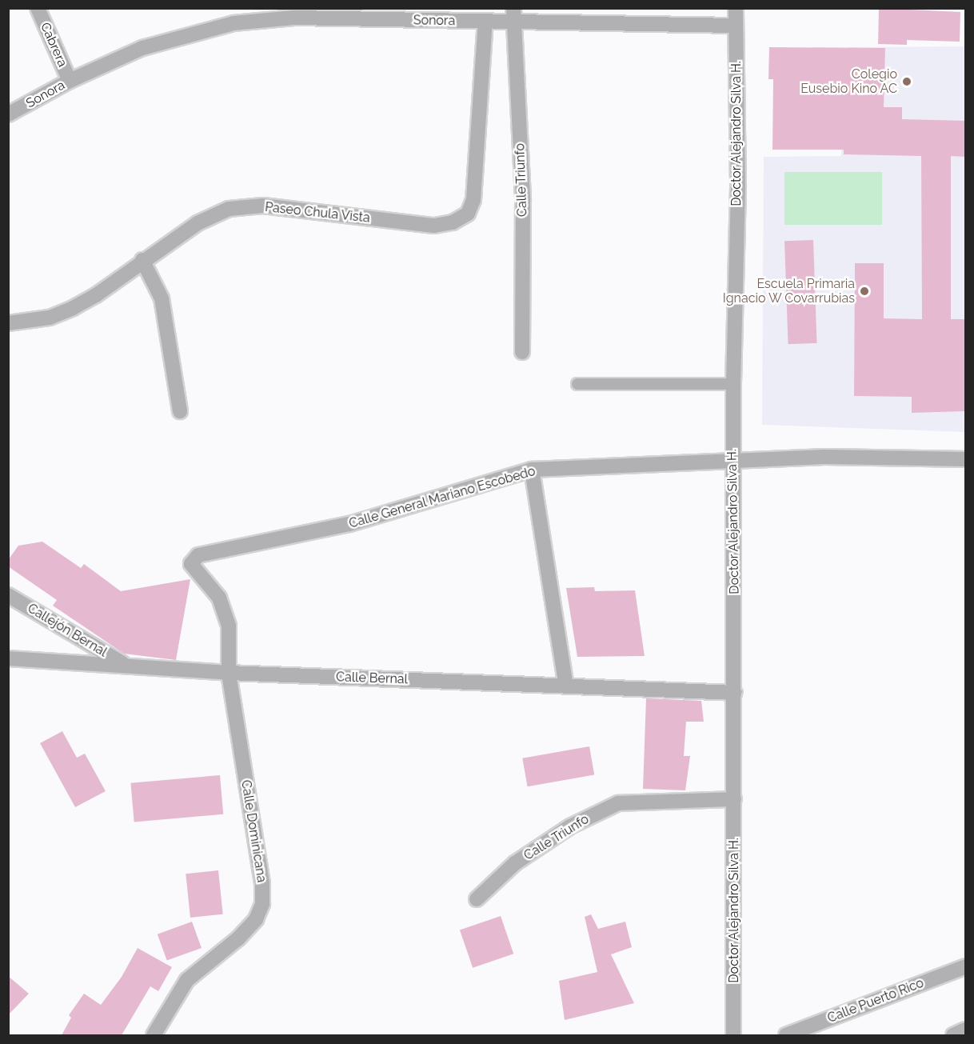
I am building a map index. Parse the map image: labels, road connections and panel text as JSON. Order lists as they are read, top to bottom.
{
  "streets": {
    "street": [
      "Sonora",
      "Cabrera",
      "Doctor Alejandro Silva H.",
      "Calle Triunfo",
      "Paseo Chula Vista",
      "Calle General Mariano Escobedo",
      "Callejón Bernal",
      "Calle Bernal",
      "Calle Dominicana",
      "Calle Puerto Rico"
    ]
  },
  "crossings": [
    ["Sonora", "Cabrera"],
    ["Sonora", "Doctor Alejandro Silva H."],
    ["Sonora", "Calle Triunfo"],
    ["Sonora", "Paseo Chula Vista"],
    ["Doctor Alejandro Silva H.", "Calle Triunfo"],
    ["Doctor Alejandro Silva H.", "Calle General Mariano Escobedo"],
    ["Doctor Alejandro Silva H.", "Calle Bernal"],
    ["Calle General Mariano Escobedo", "Calle Bernal"],
    ["Calle General Mariano Escobedo", "Calle Dominicana"],
    ["Callejón Bernal", "Calle Bernal"],
    ["Calle Bernal", "Calle Dominicana"]
  ],
  "places": ["Colegio Eusebio Kino AC", "Escuela Primaria Ignacio W Covarrubias"]
}
